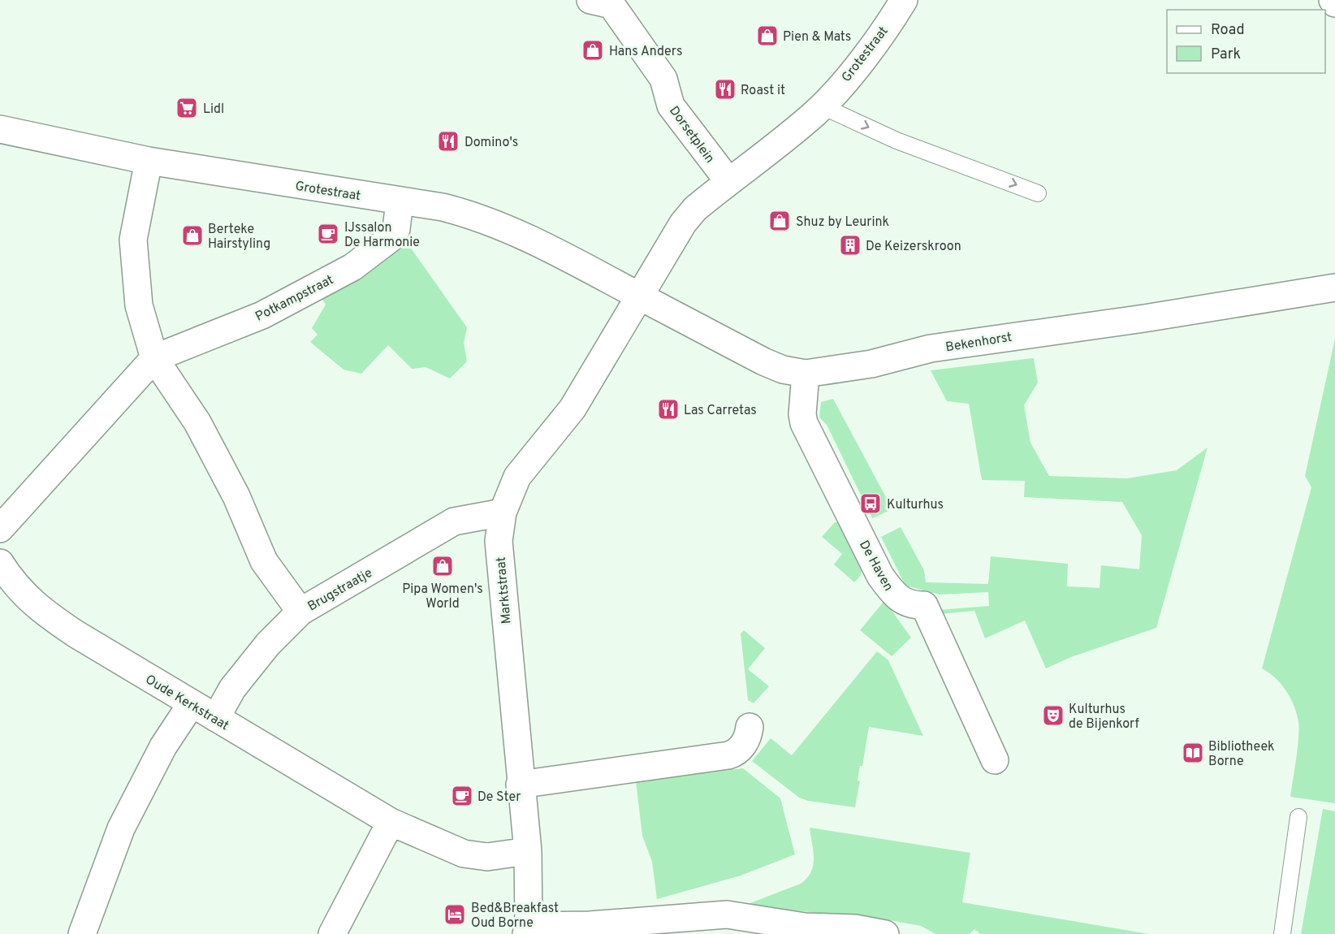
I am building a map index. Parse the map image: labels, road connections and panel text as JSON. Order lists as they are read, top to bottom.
{
  "streets": {
    "street": [
      "Grotestraat",
      "Dorsetplein",
      "Potkampstraat",
      "Bekenhorst",
      "De Haven",
      "Brugstraatje",
      "Marktstraat",
      "Oude Kerkstraat"
    ]
  },
  "crossings": [
    ["Grotestraat", "Potkampstraat"],
    ["Grotestraat", "Bekenhorst"],
    ["Grotestraat", "Marktstraat"],
    ["Bekenhorst", "De Haven"],
    ["Bekenhorst", "Marktstraat"],
    ["Brugstraatje", "Marktstraat"],
    ["Brugstraatje", "Oude Kerkstraat"],
    ["Marktstraat", "Oude Kerkstraat"]
  ],
  "places": {
    "shop": [
      "Pien & Mats",
      "Hans Anders",
      "Shuz by Leurink",
      "Berteke Hairstyling",
      "Pipa Women's World"
    ],
    "restaurant": ["Roast it", "Domino's", "Las Carretas"],
    "supermarket": ["Lidl"],
    "cafe": ["IJssalon De Harmonie", "De Ster"],
    "building": ["De Keizerskroon"],
    "bus stop": ["Kulturhus"],
    "theatre": ["Kulturhus de Bijenkorf"],
    "library": ["Bibliotheek Borne"],
    "hotel": ["Bed&Breakfast Oud Borne"]
  },
  "legend": ["Road", "Park"]
}
